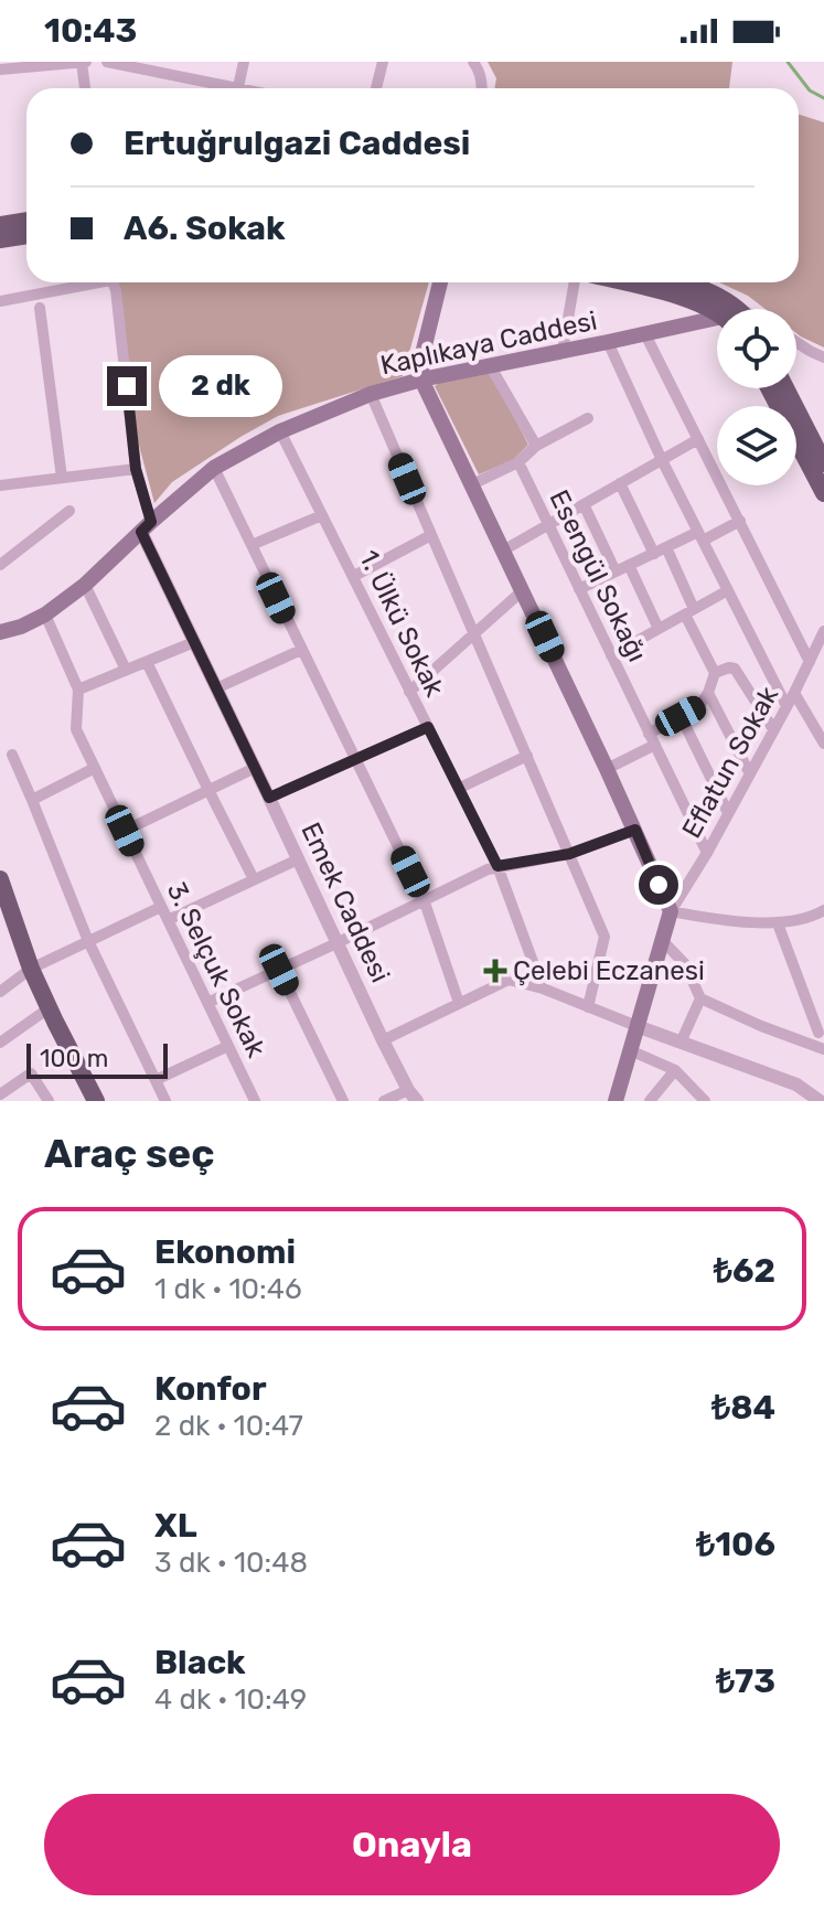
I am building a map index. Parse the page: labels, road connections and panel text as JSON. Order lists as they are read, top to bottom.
{
  "streets": {
    "main road": ["Kaplıkaya Caddesi"],
    "street": [
      "Esengül Sokağı",
      "1. Ülkü Sokak",
      "Eflatun Sokak",
      "Emek Caddesi",
      "3. Selçuk Sokak"
    ]
  },
  "crossings": [
    ["Kaplıkaya Caddesi", "1. Ülkü Sokak"],
    ["Kaplıkaya Caddesi", "Emek Caddesi"],
    ["Kaplıkaya Caddesi", "3. Selçuk Sokak"],
    ["Esengül Sokağı", "Eflatun Sokak"]
  ],
  "places": {
    "health": ["Çelebi Eczanesi"]
  },
  "scale_bar": "100 m",
  "page": {
    "status": "10:43",
    "banner": ["Ertuğrulgazi Caddesi", "A6. Sokak"],
    "bubble": "2 dk",
    "scale": "100 m",
    "heading": "Araç seç",
    "list": [
      {
        "name": "Ekonomi",
        "note": "1 dk · 10:46",
        "value": "₺62"
      },
      {
        "name": "Konfor",
        "note": "2 dk · 10:47",
        "value": "₺84"
      },
      {
        "name": "XL",
        "note": "3 dk · 10:48",
        "value": "₺106"
      },
      {
        "name": "Black",
        "note": "4 dk · 10:49",
        "value": "₺73"
      }
    ],
    "buttons": "Onayla"
  }
}
